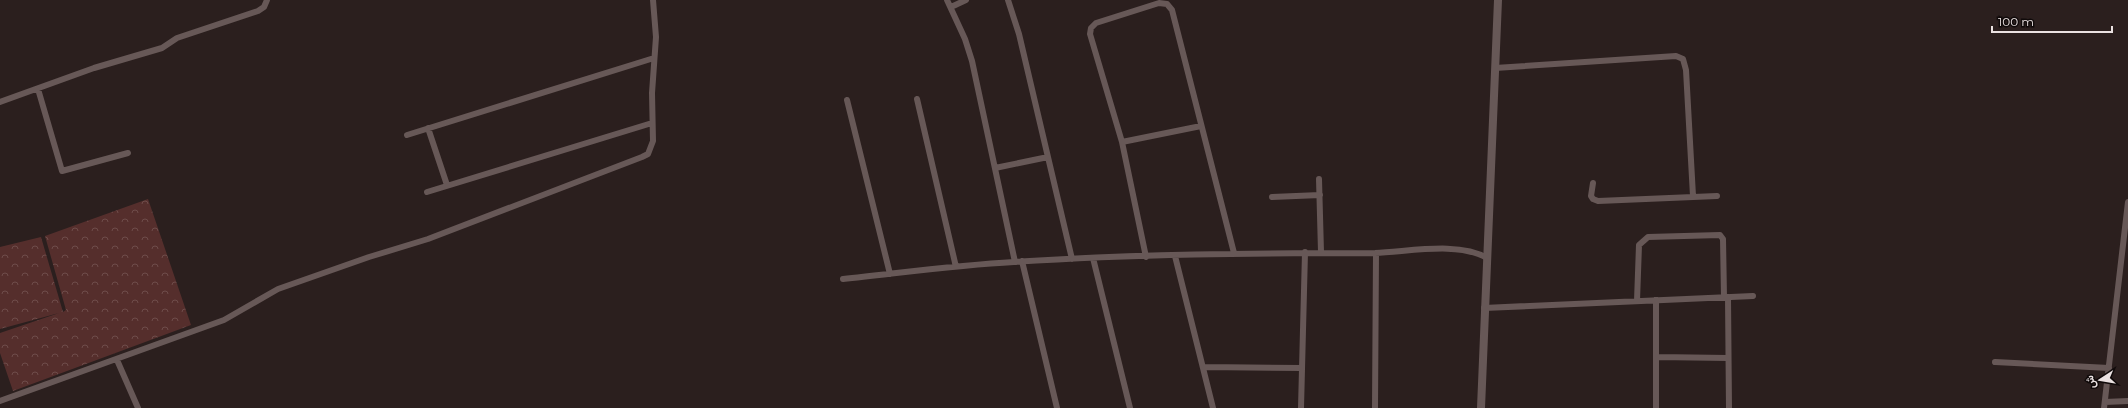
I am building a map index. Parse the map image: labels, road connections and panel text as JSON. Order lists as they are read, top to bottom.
{
  "scale_bar": "100 m",
  "north": "left"
}
